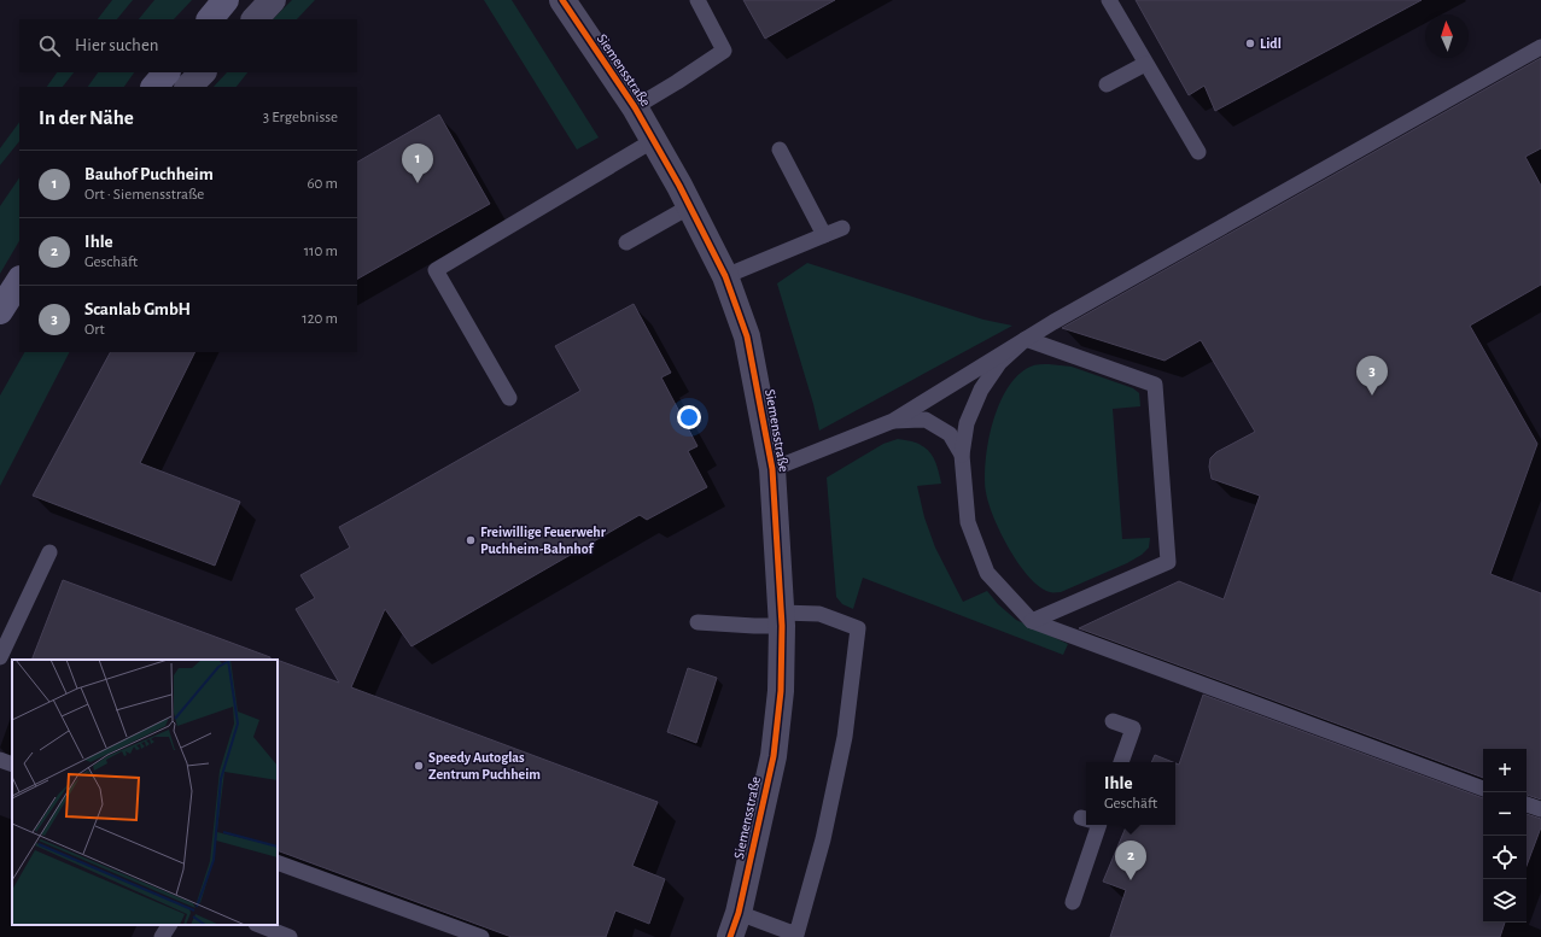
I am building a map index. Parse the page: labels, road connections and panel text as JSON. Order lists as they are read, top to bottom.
{
  "streets": {
    "street": ["Siemensstraße"]
  },
  "places": ["Lidl", "Freiwillige Feuerwehr Puchheim-Bahnhof", "Speedy Autoglas Zentrum Puchheim"],
  "north": "top",
  "page": {
    "search": "Hier suchen",
    "heading": ["In der Nähe", "3 Ergebnisse"],
    "pins": ["1", "3", "2"],
    "list": [
      {
        "mark": "1",
        "name": "Bauhof Puchheim",
        "note": "Ort · Siemensstraße",
        "value": "60 m"
      },
      {
        "mark": "2",
        "name": "Ihle",
        "note": "Geschäft",
        "value": "110 m"
      },
      {
        "mark": "3",
        "name": "Scanlab GmbH",
        "note": "Ort",
        "value": "120 m"
      }
    ],
    "map_buttons": ["+", "−"],
    "popup": ["Ihle", "Geschäft"]
  }
}
